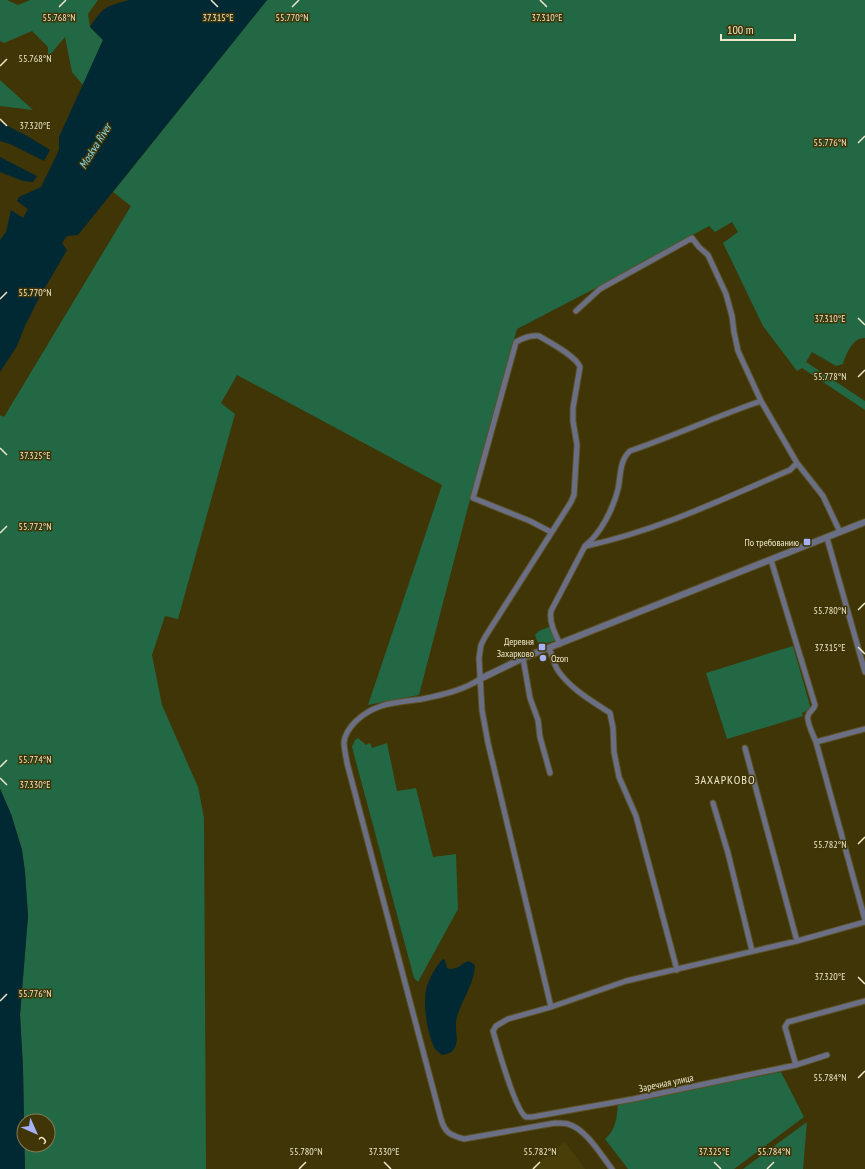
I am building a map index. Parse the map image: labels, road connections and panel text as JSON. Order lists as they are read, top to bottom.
{
  "streets": {
    "street": ["Заречная улица"]
  },
  "districts": ["ЗАХАРКОВО"],
  "water": ["Moskva River"],
  "places": {
    "transit": ["По требованию", "Деревня Захарково"],
    "other": ["Ozon"]
  },
  "scale_bar": "100 m",
  "north": "bottom right",
  "coordinates": [
    "55.768°N",
    "37.315°E",
    "55.770°N",
    "37.310°E",
    "37.320°E",
    "55.776°N",
    "55.778°N",
    "37.325°E",
    "55.772°N",
    "55.780°N",
    "55.774°N",
    "37.330°E",
    "55.782°N",
    "55.784°N"
  ]
}
